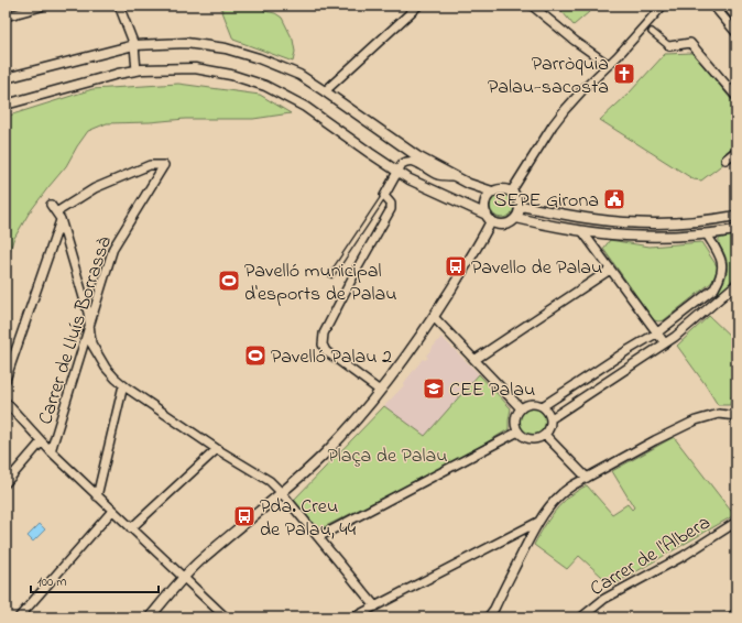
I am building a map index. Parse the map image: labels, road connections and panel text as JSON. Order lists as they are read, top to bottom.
{
  "streets": {
    "street": ["Carrer de Lluís Borrassà", "Carrer de l'Albera"]
  },
  "parks": ["Plaça de Palau"],
  "places": {
    "church": ["Parròquia Palau-sacosta"],
    "public building": ["SEPE Girona"],
    "bus stop": ["Pavello de Palau", "Pda. Creu de Palau, 44"],
    "sports": ["Pavelló municipal d'esports de Palau", "Pavelló Palau 2"],
    "school or university": ["CEE Palau"]
  },
  "scale_bar": "100 m"
}
